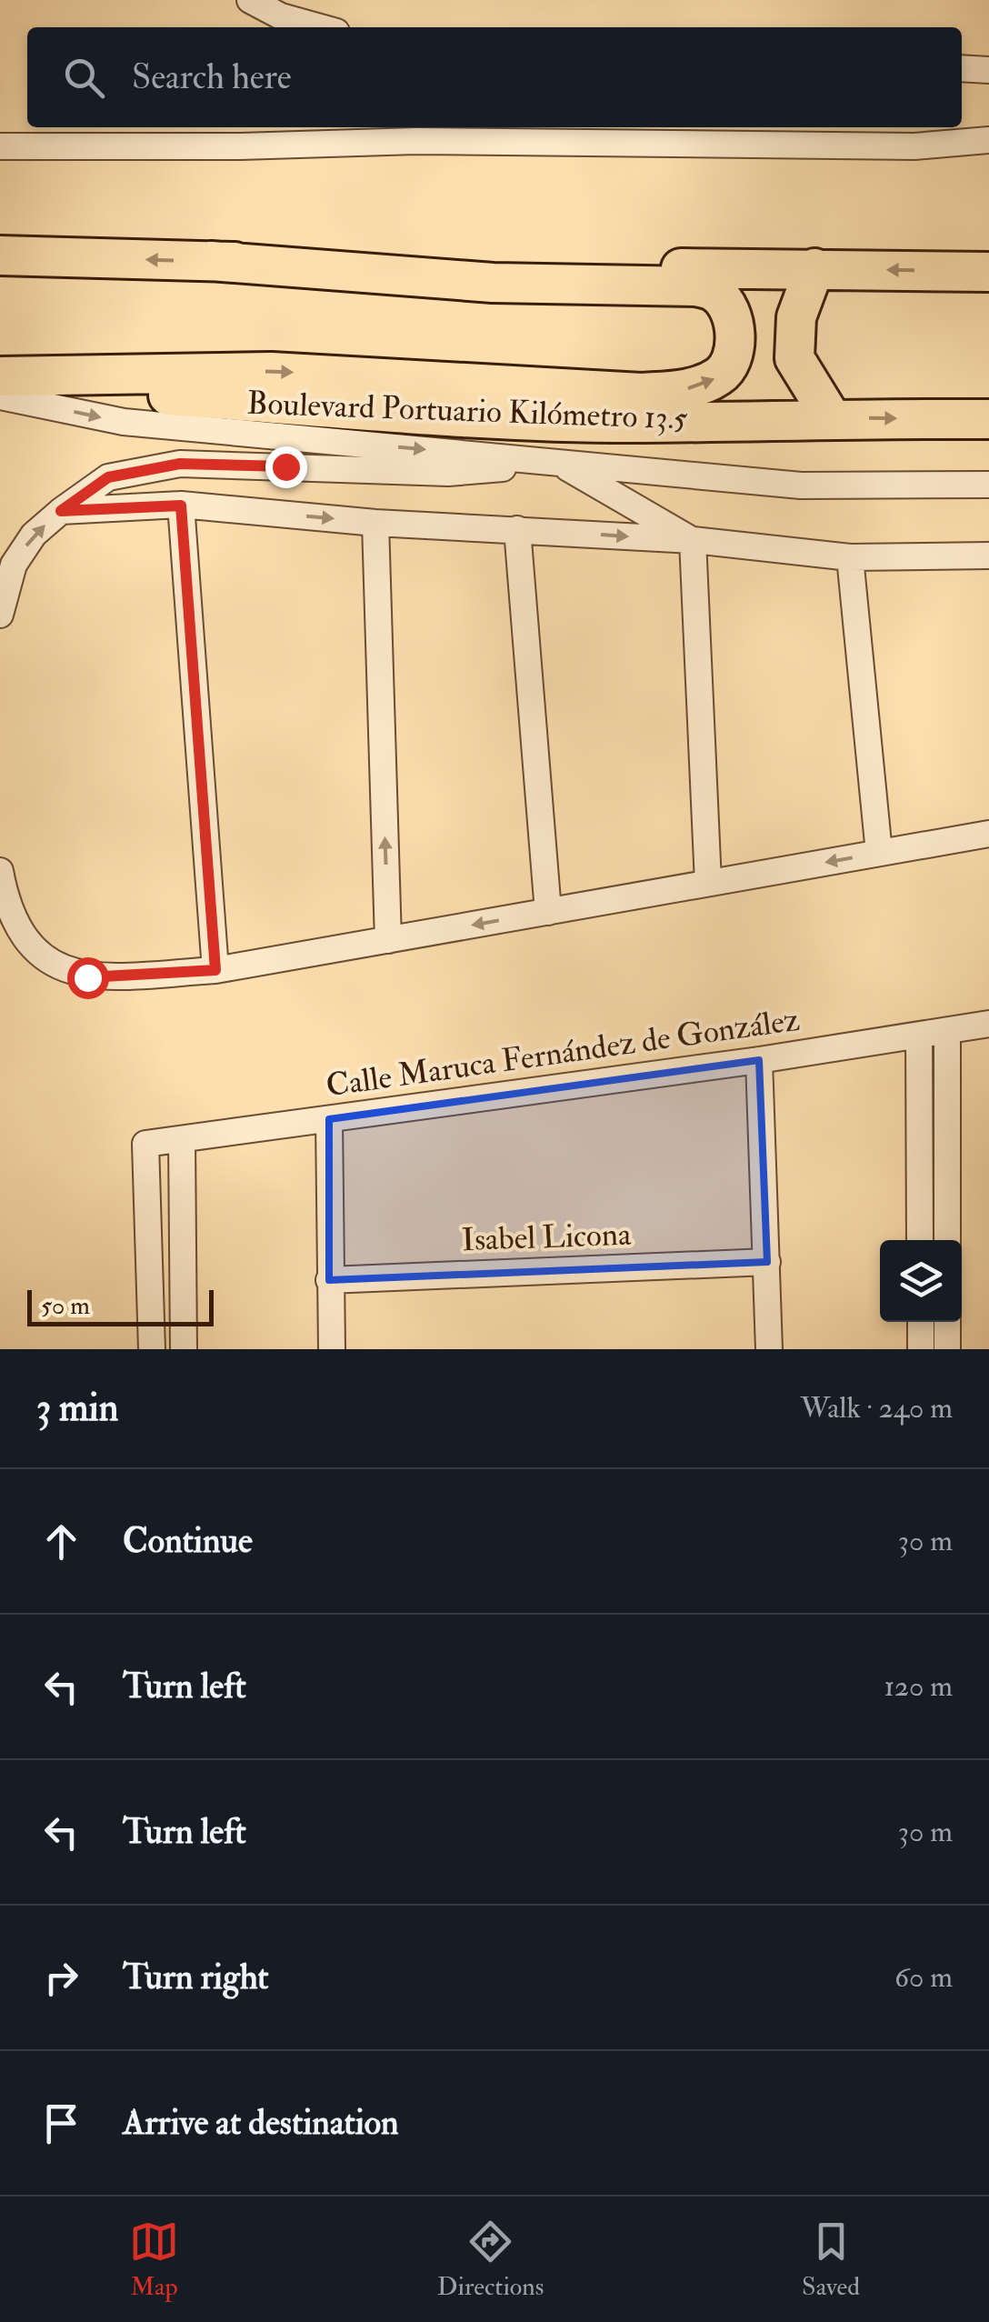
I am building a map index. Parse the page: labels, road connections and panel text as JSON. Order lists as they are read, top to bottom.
{
  "streets": {
    "highway": ["Boulevard Portuario Kilómetro 13.5"],
    "street": ["Calle Maruca Fernández de González", "Isabel Licona"]
  },
  "scale_bar": "50 m",
  "page": {
    "search": "Search here",
    "scale": "50 m",
    "heading": ["3 min", "Walk · 240 m"],
    "list": [
      ["Continue", "30 m"],
      ["Turn left", "120 m"],
      ["Turn left", "30 m"],
      ["Turn right", "60 m"],
      "Arrive at destination"
    ],
    "nav": ["Map", "Directions", "Saved"]
  }
}
